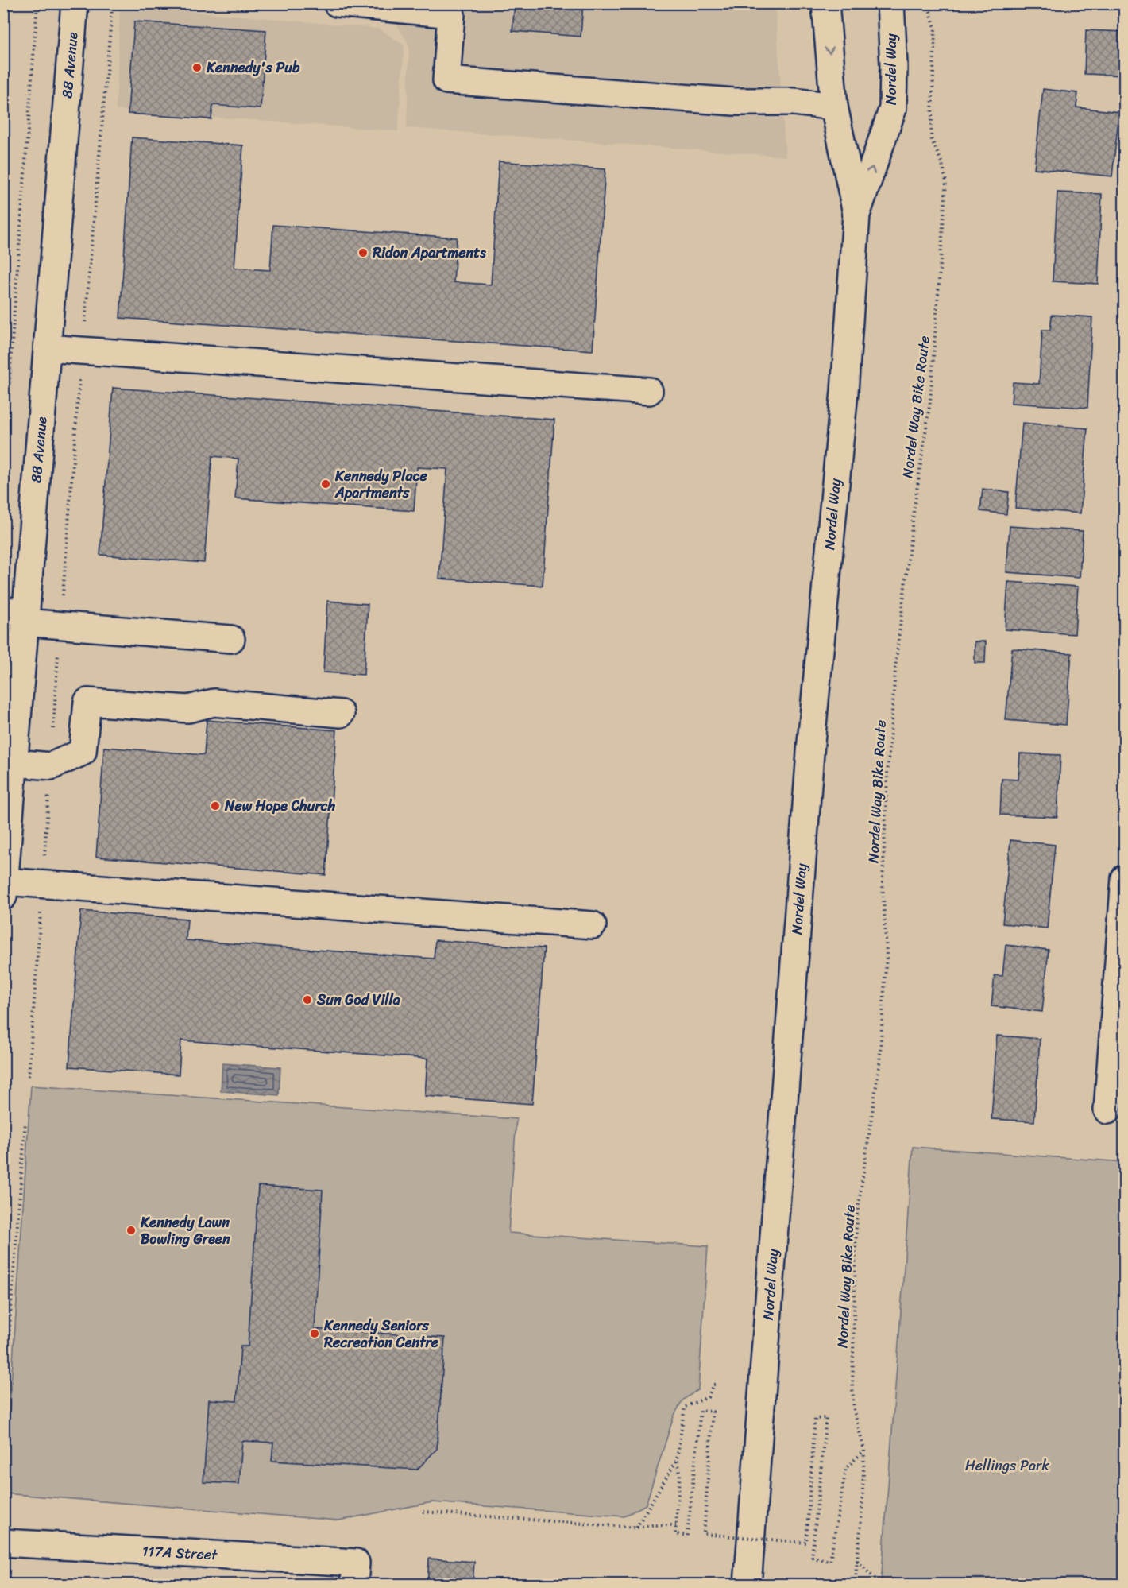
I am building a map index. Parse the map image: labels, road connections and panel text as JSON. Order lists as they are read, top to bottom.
{
  "streets": {
    "main road": ["88 Avenue", "Nordel Way", "117A Street"],
    "path": ["Nordel Way Bike Route"]
  },
  "parks": ["Hellings Park"],
  "places": [
    "Kennedy's Pub",
    "Ridon Apartments",
    "Kennedy Place Apartments",
    "New Hope Church",
    "Sun God Villa",
    "Kennedy Lawn Bowling Green",
    "Kennedy Seniors Recreation Centre"
  ]
}
